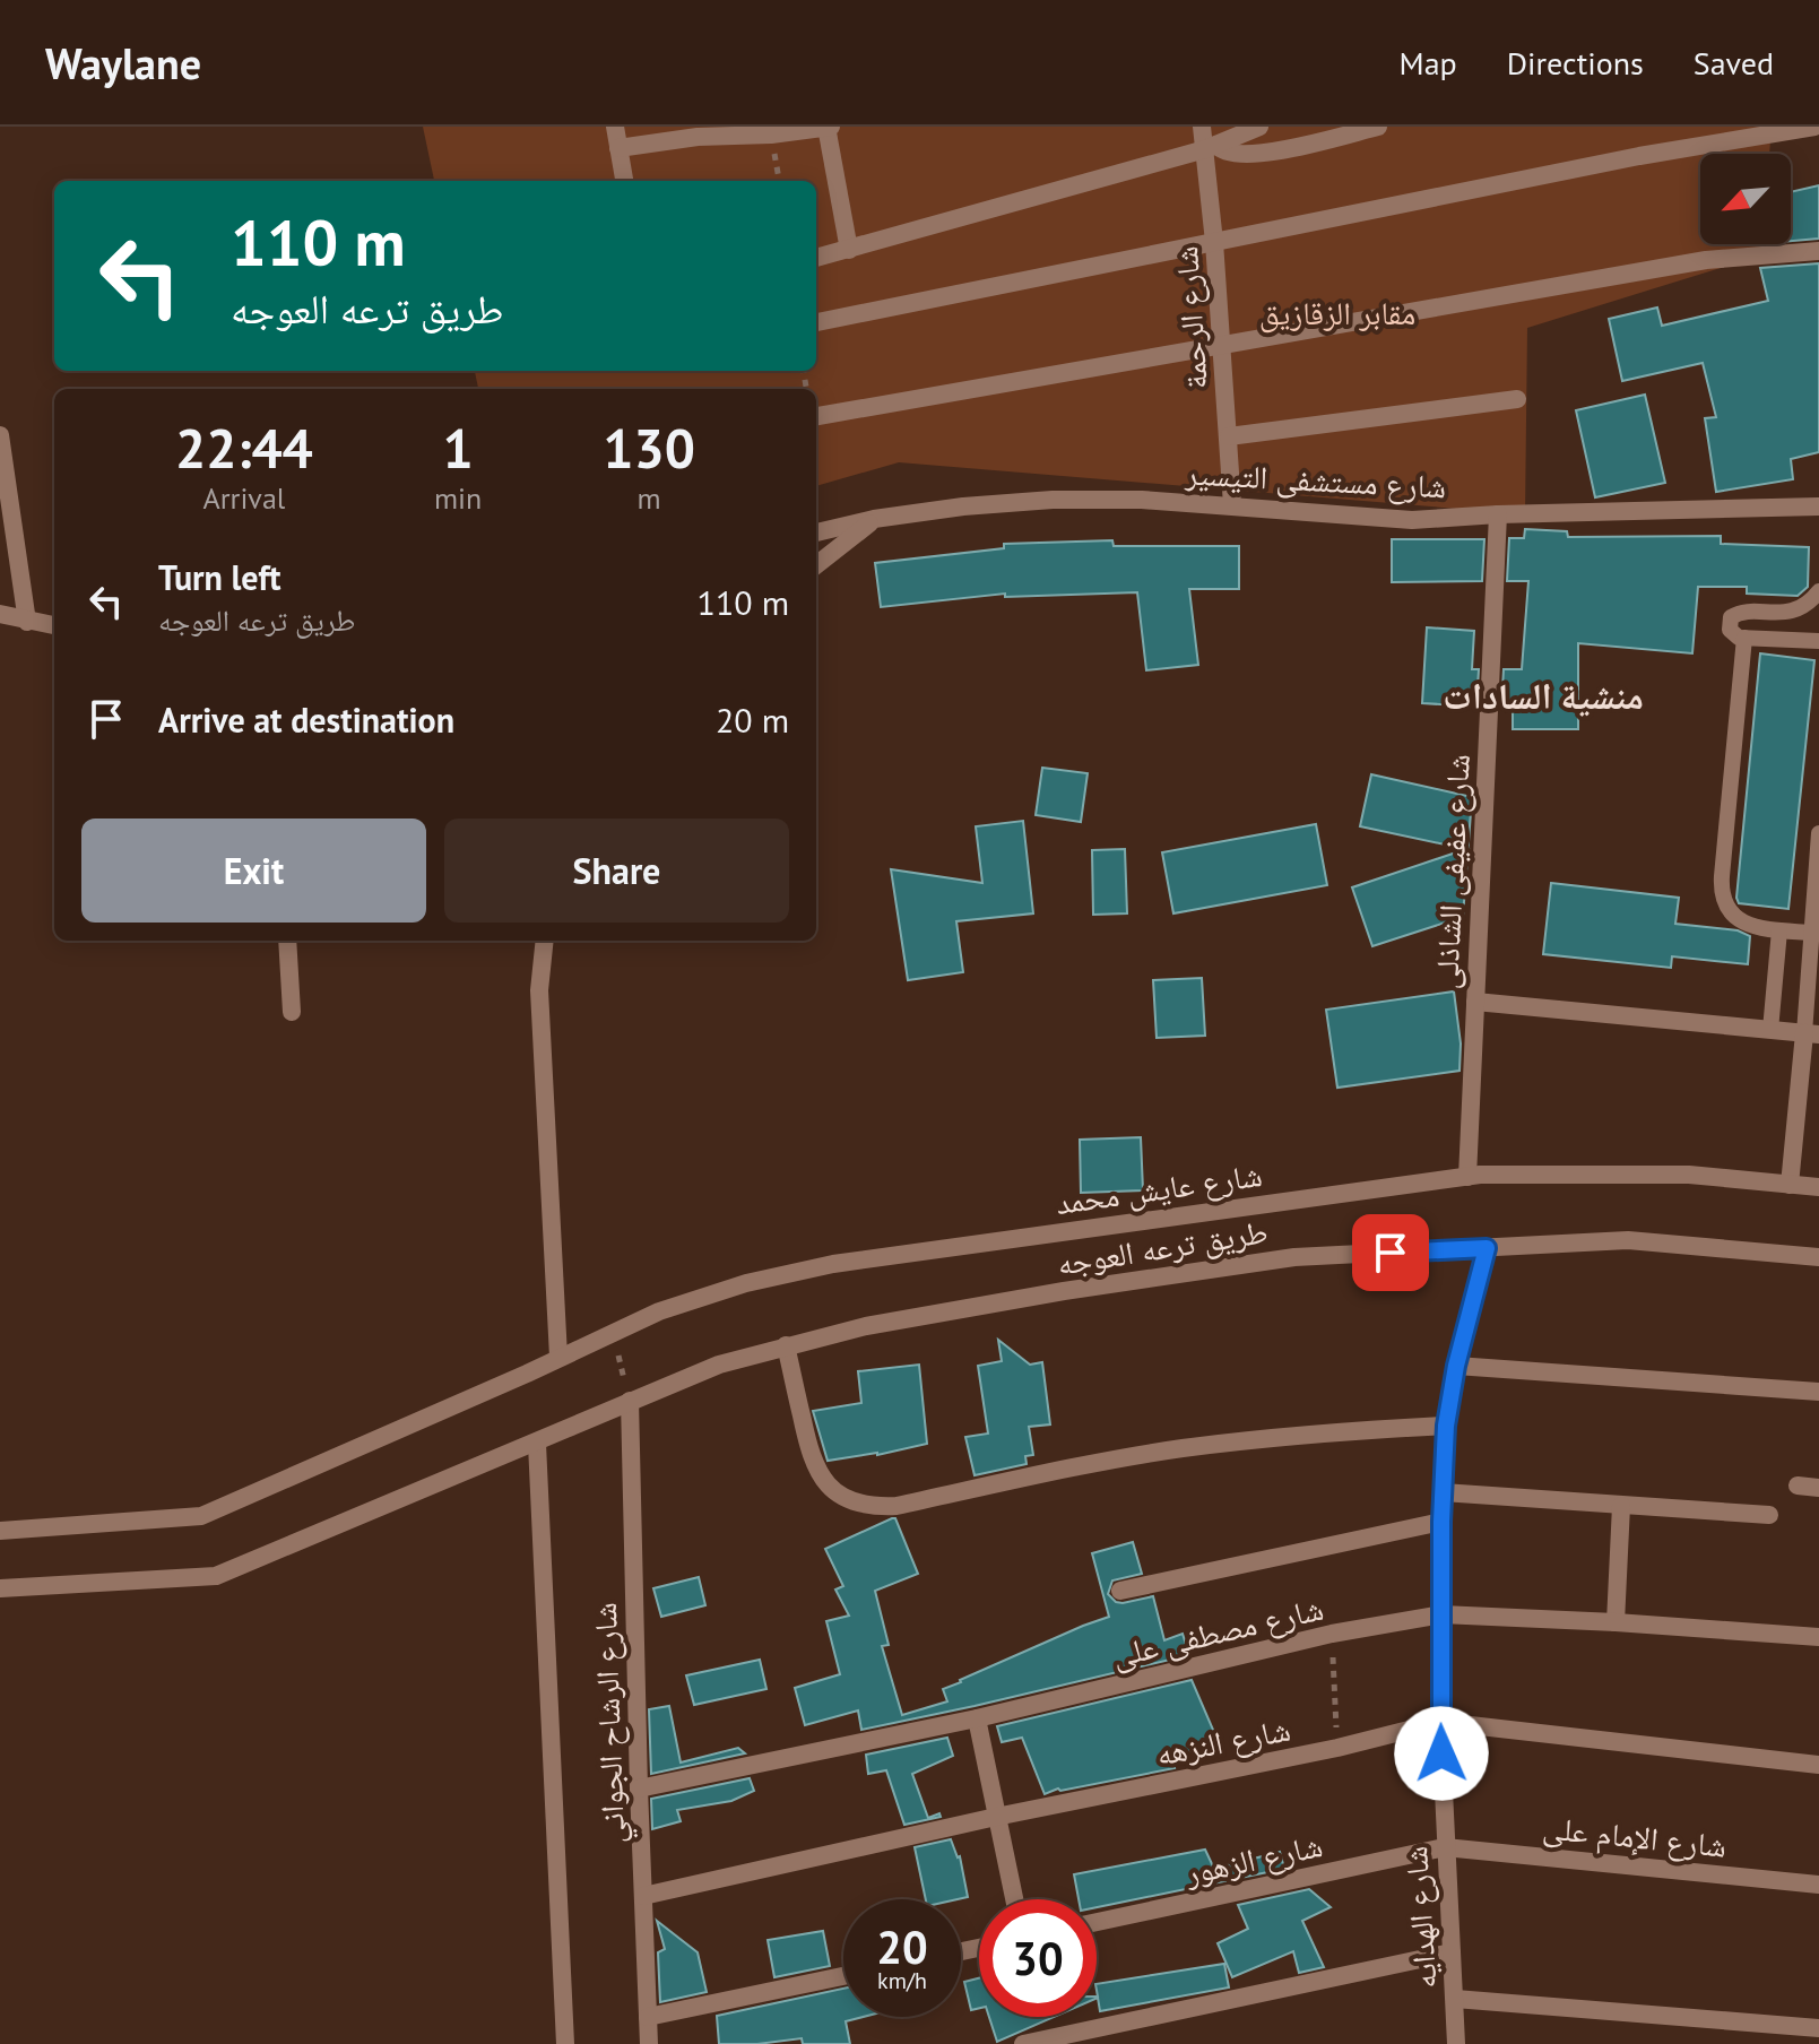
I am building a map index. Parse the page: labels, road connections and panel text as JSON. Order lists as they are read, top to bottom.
{
  "streets": {
    "street": [
      "شارع الرحمة",
      "شارع مستشفى التيسير",
      "شارع عفيفى الشاذلى",
      "شارع عايش محمد",
      "طريق ترعه العوجه",
      "شارع مصطفى على",
      "شارع الرشاح الجواني",
      "شارع النزهه",
      "شارع الإمام على",
      "شارع الزهور",
      "شارع الهدايه"
    ]
  },
  "crossings": [
    ["شارع الرحمة", "شارع مستشفى التيسير"],
    ["شارع مستشفى التيسير", "شارع عفيفى الشاذلى"],
    ["شارع عفيفى الشاذلى", "شارع عايش محمد"],
    ["طريق ترعه العوجه", "شارع الرشاح الجواني"],
    ["طريق ترعه العوجه", "شارع الهدايه"],
    ["شارع مصطفى على", "شارع الرشاح الجواني"],
    ["شارع مصطفى على", "شارع الهدايه"],
    ["شارع الرشاح الجواني", "شارع النزهه"],
    ["شارع النزهه", "شارع الهدايه"],
    ["شارع الإمام على", "شارع الزهور"],
    ["شارع الإمام على", "شارع الهدايه"],
    ["شارع الزهور", "شارع الهدايه"]
  ],
  "districts": ["منشية السادات"],
  "parks": ["مقابر الزقازيق"],
  "north": "bottom left",
  "page": {
    "header": "Waylane",
    "nav": ["Map", "Directions", "Saved"],
    "turn": ["110 m", "طريق ترعه العوجه"],
    "eta": [
      "22:44",
      "Arrival",
      "1",
      "min",
      "130",
      "m"
    ],
    "list": [
      {
        "name": "Turn left",
        "note": "طريق ترعه العوجه",
        "value": "110 m"
      },
      {
        "name": "Arrive at destination",
        "value": "20 m"
      }
    ],
    "buttons": ["Exit", "Share"],
    "speed": "20 km/h",
    "limit": "30"
  }
}
